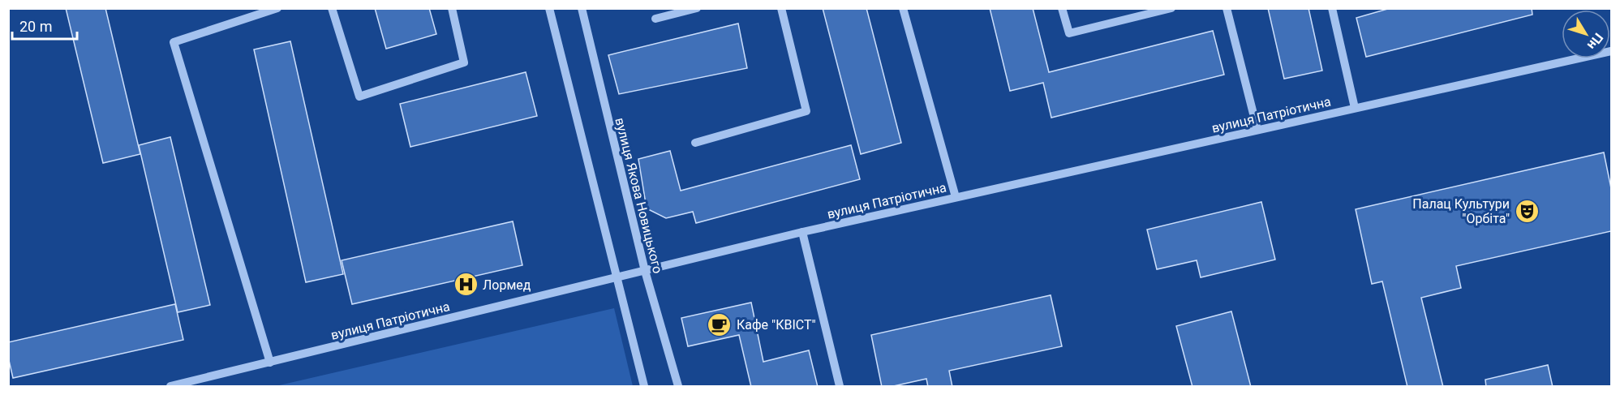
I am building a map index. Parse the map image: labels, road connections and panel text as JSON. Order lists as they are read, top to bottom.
{
  "streets": {
    "street": ["вулиця Патріотична", "вулиця Якова Новицького"]
  },
  "crossings": [
    ["вулиця Патріотична", "вулиця Якова Новицького"]
  ],
  "places": {
    "theatre": ["Палац Культури \"Орбіта\""],
    "hospital": ["Лормед"],
    "cafe": ["Кафе \"КВІСТ\""]
  },
  "scale_bar": "20 m",
  "north": "bottom right"
}
